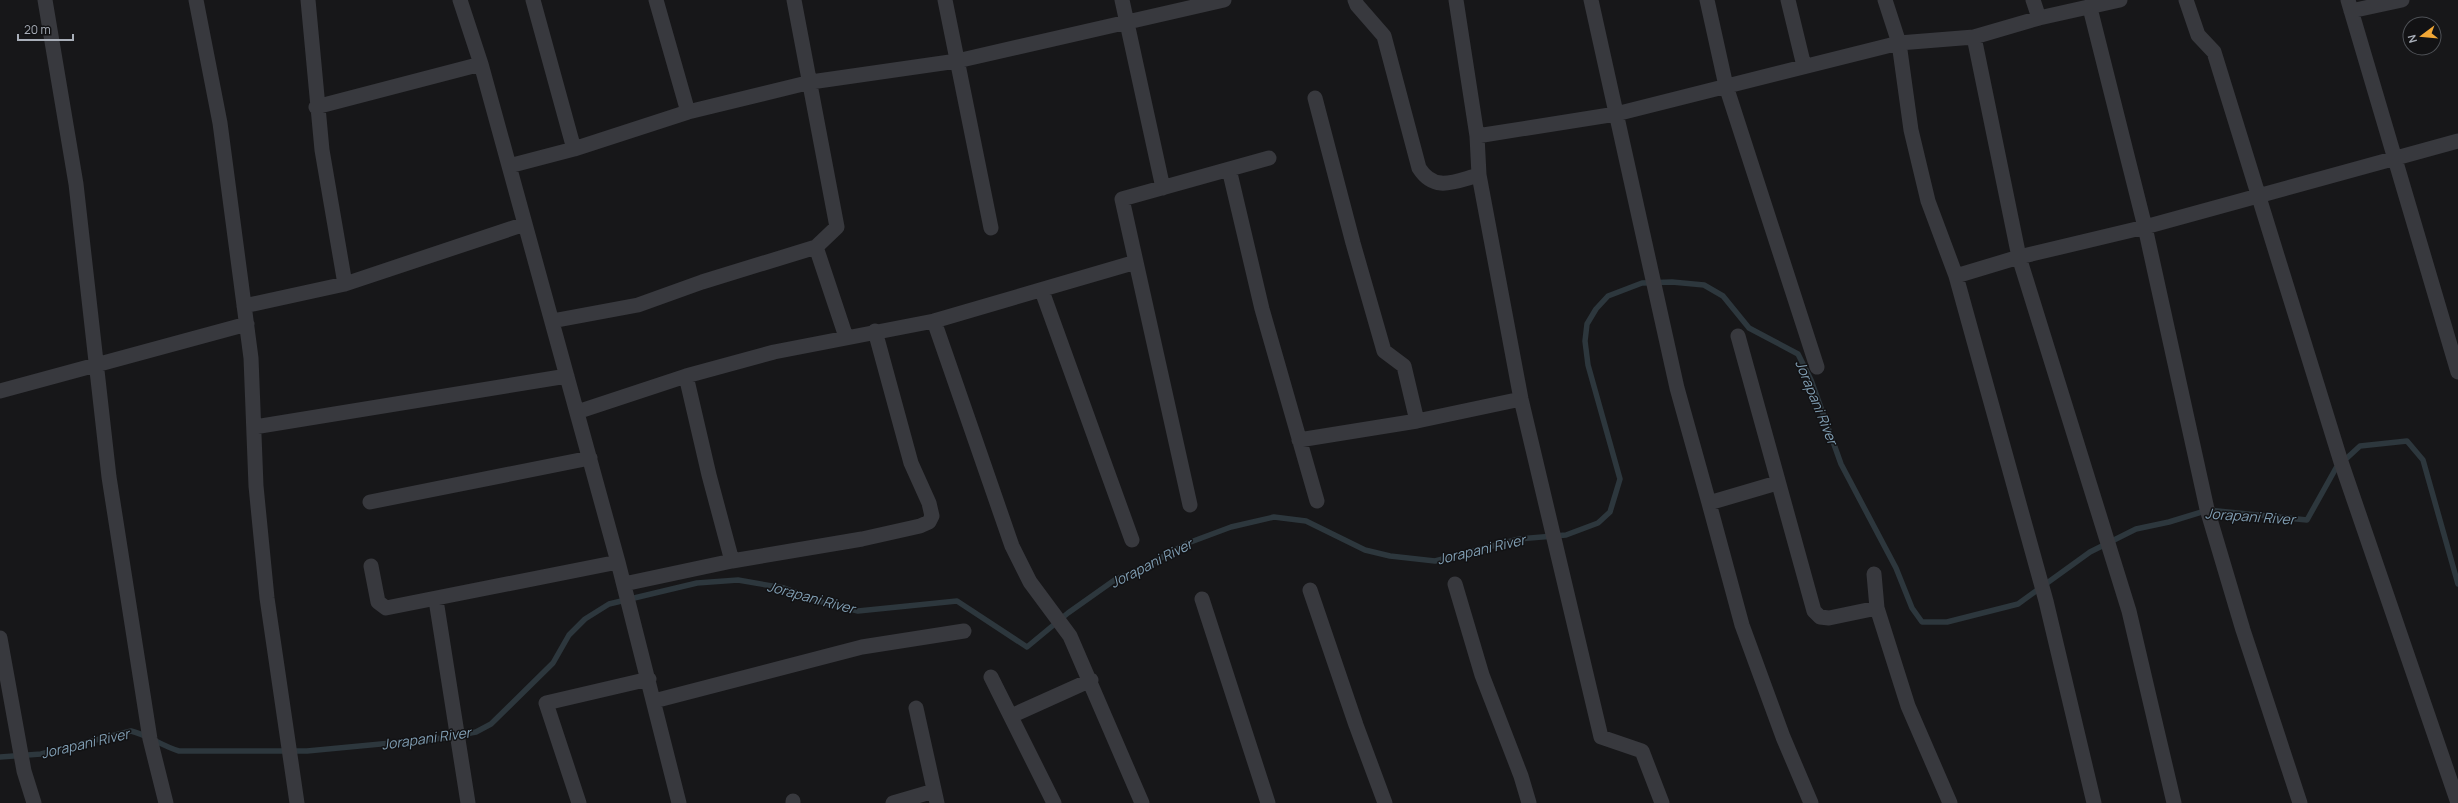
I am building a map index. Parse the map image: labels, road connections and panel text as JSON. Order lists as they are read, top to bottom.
{
  "water": ["Jorapani River"],
  "scale_bar": "20 m",
  "north": "left"
}
